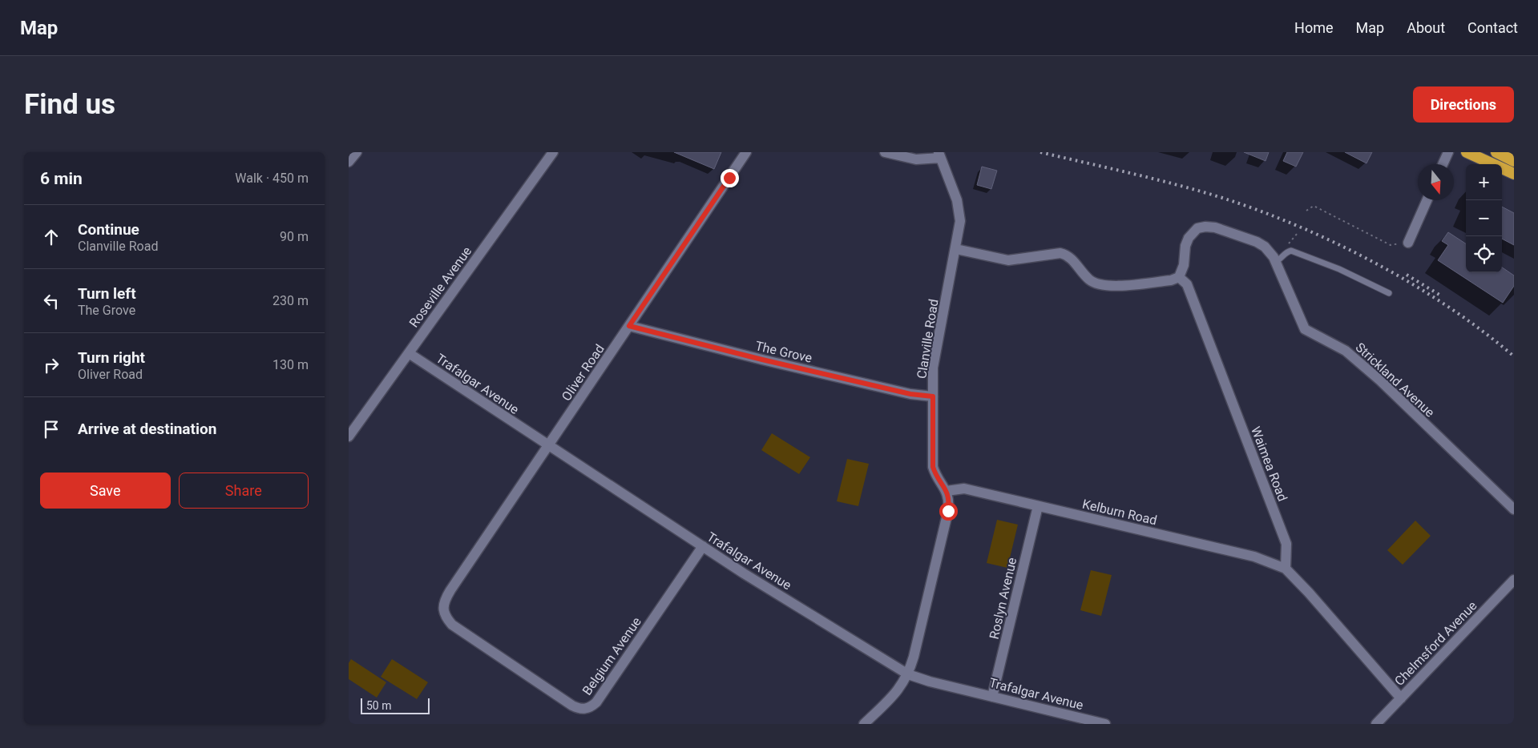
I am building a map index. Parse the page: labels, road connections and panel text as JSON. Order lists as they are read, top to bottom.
{
  "streets": {
    "street": [
      "Roseville Avenue",
      "Clanville Road",
      "The Grove",
      "Oliver Road",
      "Strickland Avenue",
      "Trafalgar Avenue",
      "Waimea Road",
      "Kelburn Road",
      "Roslyn Avenue",
      "Chelmsford Avenue",
      "Belgium Avenue"
    ]
  },
  "crossings": [
    ["Roseville Avenue", "Trafalgar Avenue"],
    ["Clanville Road", "The Grove"],
    ["Clanville Road", "Trafalgar Avenue"],
    ["Clanville Road", "Kelburn Road"],
    ["The Grove", "Oliver Road"],
    ["Oliver Road", "Trafalgar Avenue"],
    ["Oliver Road", "Belgium Avenue"],
    ["Strickland Avenue", "Waimea Road"],
    ["Trafalgar Avenue", "Roslyn Avenue"],
    ["Trafalgar Avenue", "Belgium Avenue"],
    ["Waimea Road", "Kelburn Road"],
    ["Kelburn Road", "Roslyn Avenue"]
  ],
  "scale_bar": "50 m",
  "north": "bottom",
  "page": {
    "header": "Map",
    "nav": [
      "Home",
      "Map",
      "About",
      "Contact"
    ],
    "buttons": [
      "Directions",
      ["Save", "Share"]
    ],
    "title": "Find us",
    "heading": ["6 min", "Walk · 450 m"],
    "map_buttons": ["+", "−"],
    "list": [
      ["Continue", "Clanville Road", "90 m"],
      ["Turn left", "The Grove", "230 m"],
      ["Turn right", "Oliver Road", "130 m"],
      "Arrive at destination"
    ],
    "scale": "50 m"
  }
}
